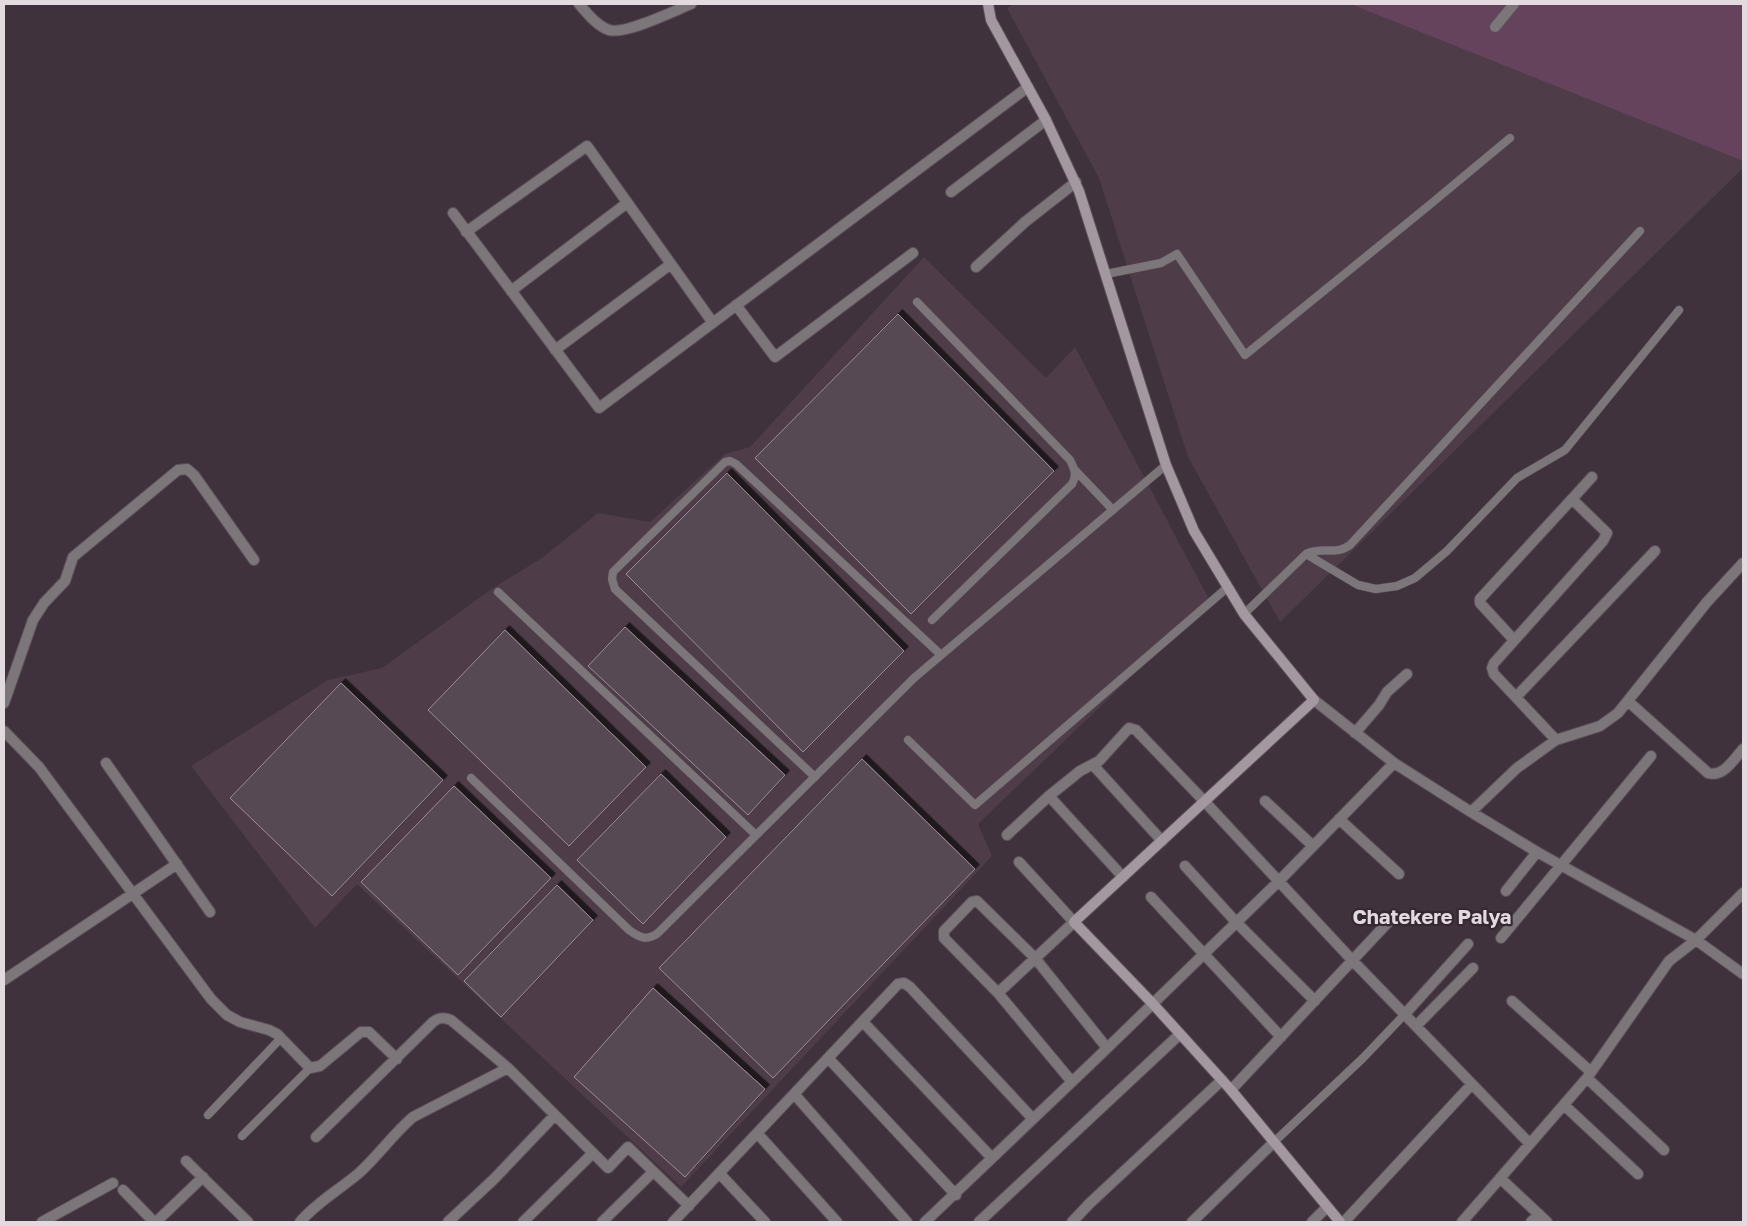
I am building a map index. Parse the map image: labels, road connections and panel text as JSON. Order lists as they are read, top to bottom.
{
  "districts": ["Chatekere Palya"]
}
